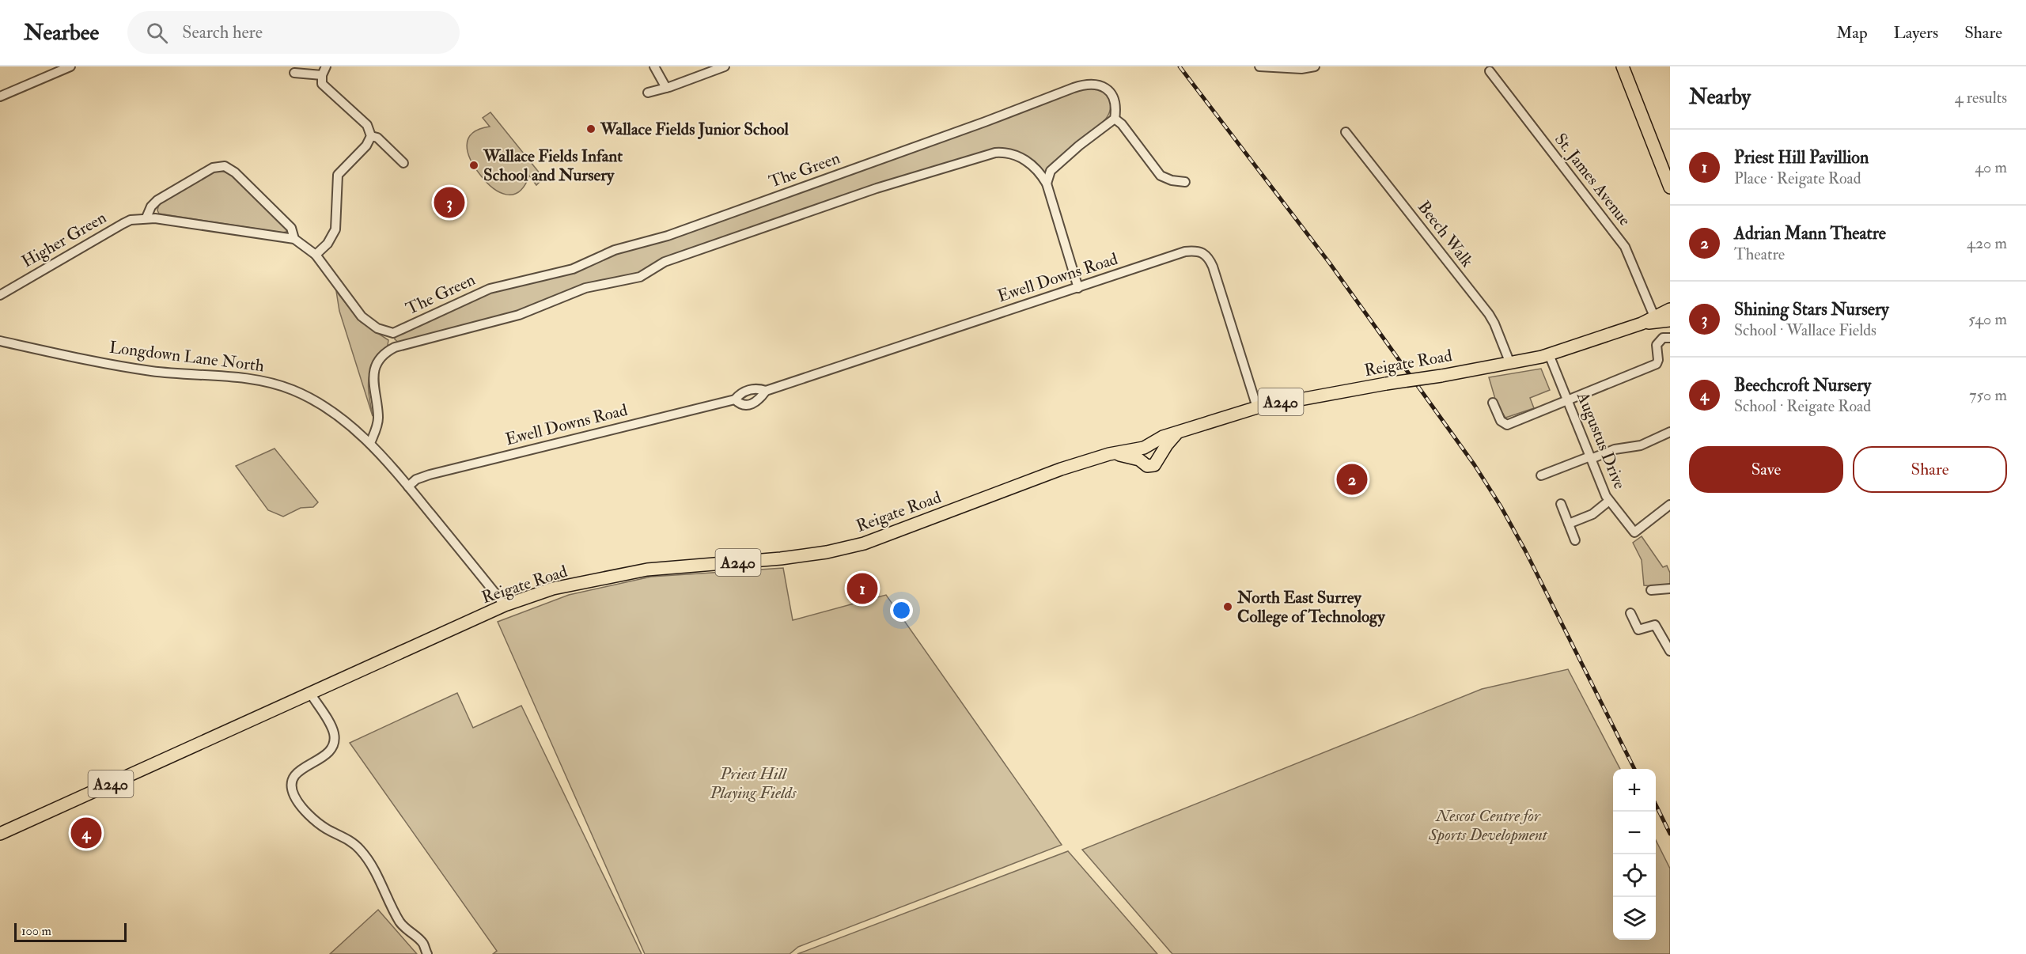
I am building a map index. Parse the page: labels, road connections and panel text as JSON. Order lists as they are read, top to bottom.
{
  "streets": {
    "highway": ["Reigate Road", "A240"],
    "street": [
      "The Green",
      "St. James Avenue",
      "Beech Walk",
      "Higher Green",
      "Ewell Downs Road",
      "Longdown Lane North",
      "Augustus Drive"
    ]
  },
  "crossings": [
    ["The Green", "Higher Green"],
    ["The Green", "Ewell Downs Road"],
    ["The Green", "Longdown Lane North"],
    ["St. James Avenue", "Reigate Road"],
    ["Beech Walk", "Reigate Road"],
    ["Ewell Downs Road", "Longdown Lane North"],
    ["Ewell Downs Road", "Reigate Road"],
    ["Longdown Lane North", "Reigate Road"],
    ["Reigate Road", "Augustus Drive"]
  ],
  "parks": ["Priest Hill Playing Fields", "Nescot Centre for Sports Development"],
  "places": ["Wallace Fields Junior School", "Wallace Fields Infant School and Nursery", "North East Surrey College of Technology"],
  "scale_bar": "100 m",
  "page": {
    "header": "Nearbee",
    "search": "Search here",
    "nav": ["Map", "Layers", "Share"],
    "heading": ["Nearby", "4 results"],
    "list": [
      {
        "mark": "1",
        "name": "Priest Hill Pavillion",
        "note": "Place · Reigate Road",
        "value": "40 m"
      },
      {
        "mark": "2",
        "name": "Adrian Mann Theatre",
        "note": "Theatre",
        "value": "420 m"
      },
      {
        "mark": "3",
        "name": "Shining Stars Nursery",
        "note": "School · Wallace Fields",
        "value": "540 m"
      },
      {
        "mark": "4",
        "name": "Beechcroft Nursery",
        "note": "School · Reigate Road",
        "value": "750 m"
      }
    ],
    "pins": [
      "3",
      "2",
      "1",
      "4"
    ],
    "buttons": ["Save", "Share"],
    "map_buttons": ["+", "−"],
    "scale": "100 m"
  }
}
